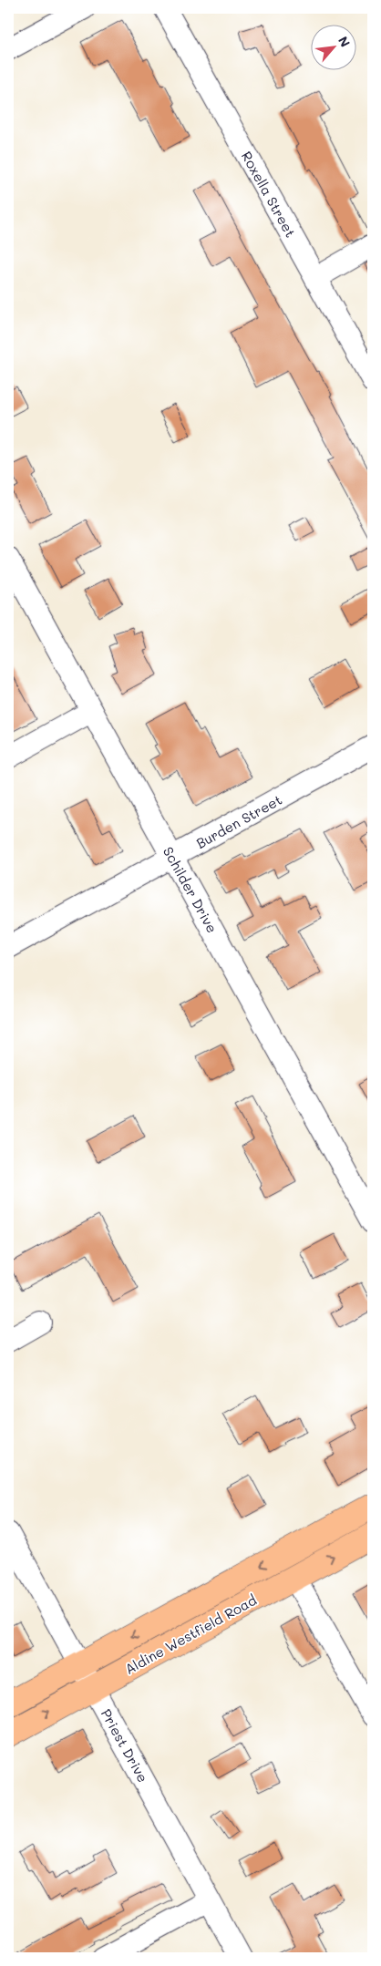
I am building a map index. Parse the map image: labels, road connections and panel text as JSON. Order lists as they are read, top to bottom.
{
  "streets": {
    "main road": ["Aldine Westfield Road"],
    "street": [
      "Roxella Street",
      "Burden Street",
      "Schilder Drive",
      "Priest Drive"
    ]
  },
  "crossings": [
    ["Burden Street", "Schilder Drive"],
    ["Aldine Westfield Road", "Priest Drive"]
  ],
  "north": "top right"
}
